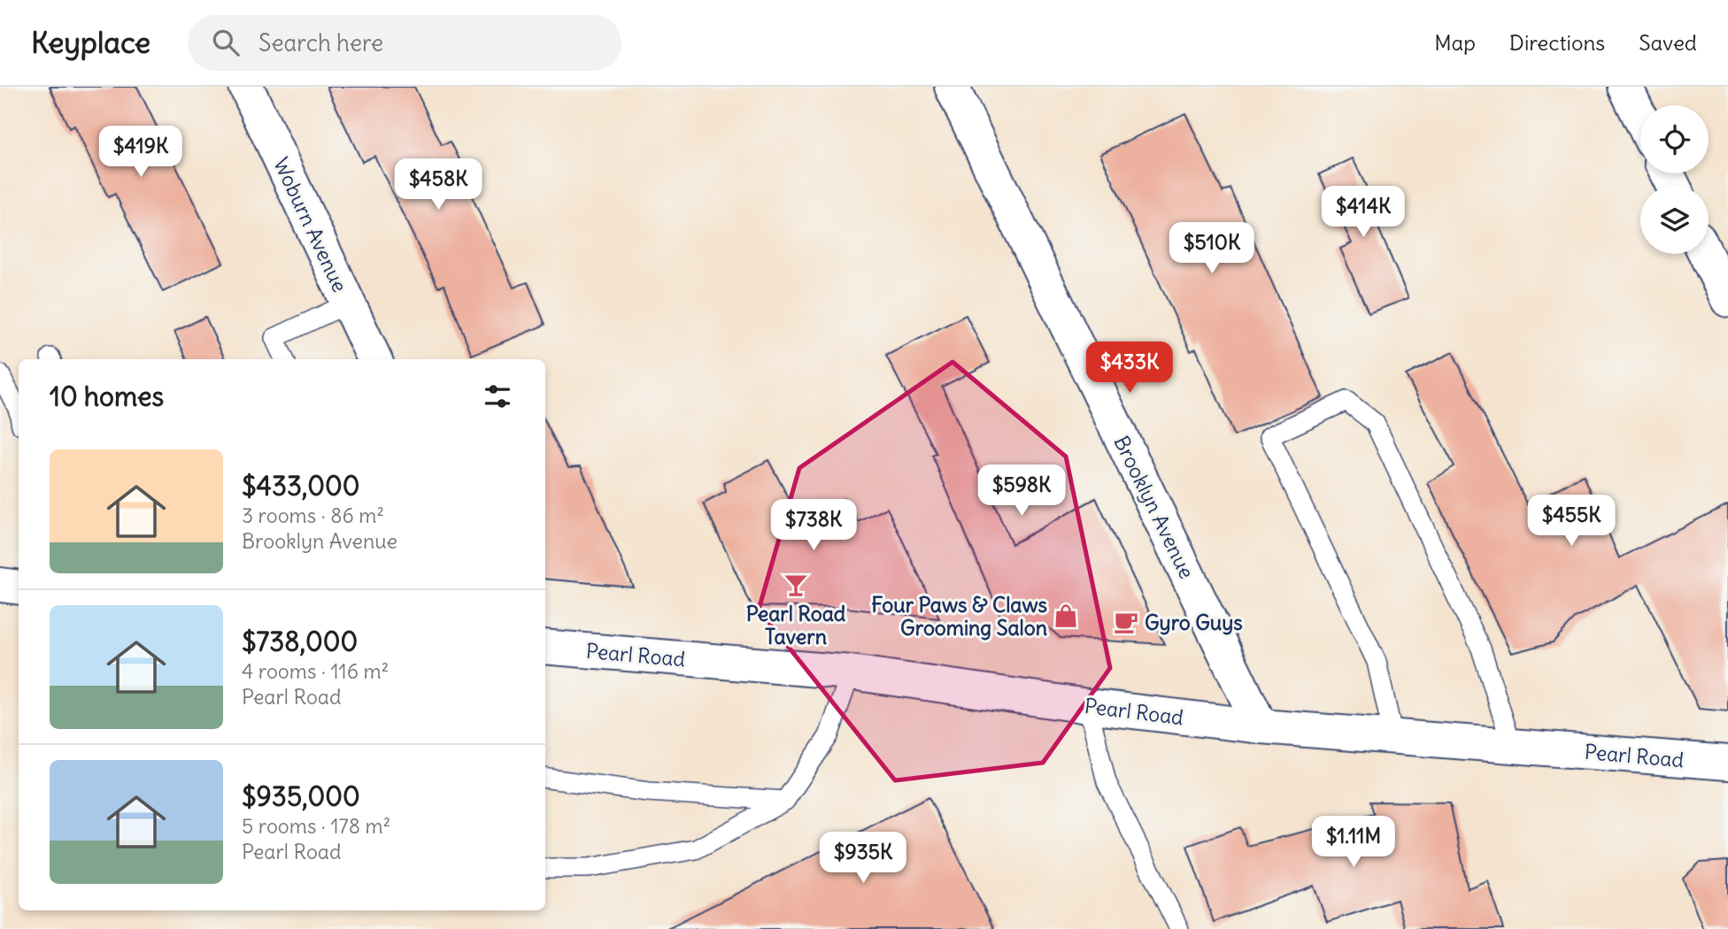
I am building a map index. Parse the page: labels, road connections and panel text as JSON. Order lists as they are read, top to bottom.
{
  "streets": {
    "main road": ["Woburn Avenue", "Brooklyn Avenue", "Pearl Road"]
  },
  "crossings": [
    ["Brooklyn Avenue", "Pearl Road"]
  ],
  "places": {
    "bar": ["Pearl Road Tavern"],
    "shop": ["Four Paws & Claws Grooming Salon"],
    "cafe": ["Gyro Guys"]
  },
  "page": {
    "header": "Keyplace",
    "search": "Search here",
    "nav": ["Map", "Directions", "Saved"],
    "price": [
      "$419K",
      "$458K",
      "$414K",
      "$510K",
      "$433K",
      "$598K",
      "$455K",
      "$738K",
      "$1.11M",
      "$935K"
    ],
    "heading": "10 homes",
    "list": [
      {
        "name": "$433,000",
        "note": "3 rooms · 86 m² · Brooklyn Avenue"
      },
      {
        "name": "$738,000",
        "note": "4 rooms · 116 m² · Pearl Road"
      },
      {
        "name": "$935,000",
        "note": "5 rooms · 178 m² · Pearl Road"
      }
    ]
  }
}
